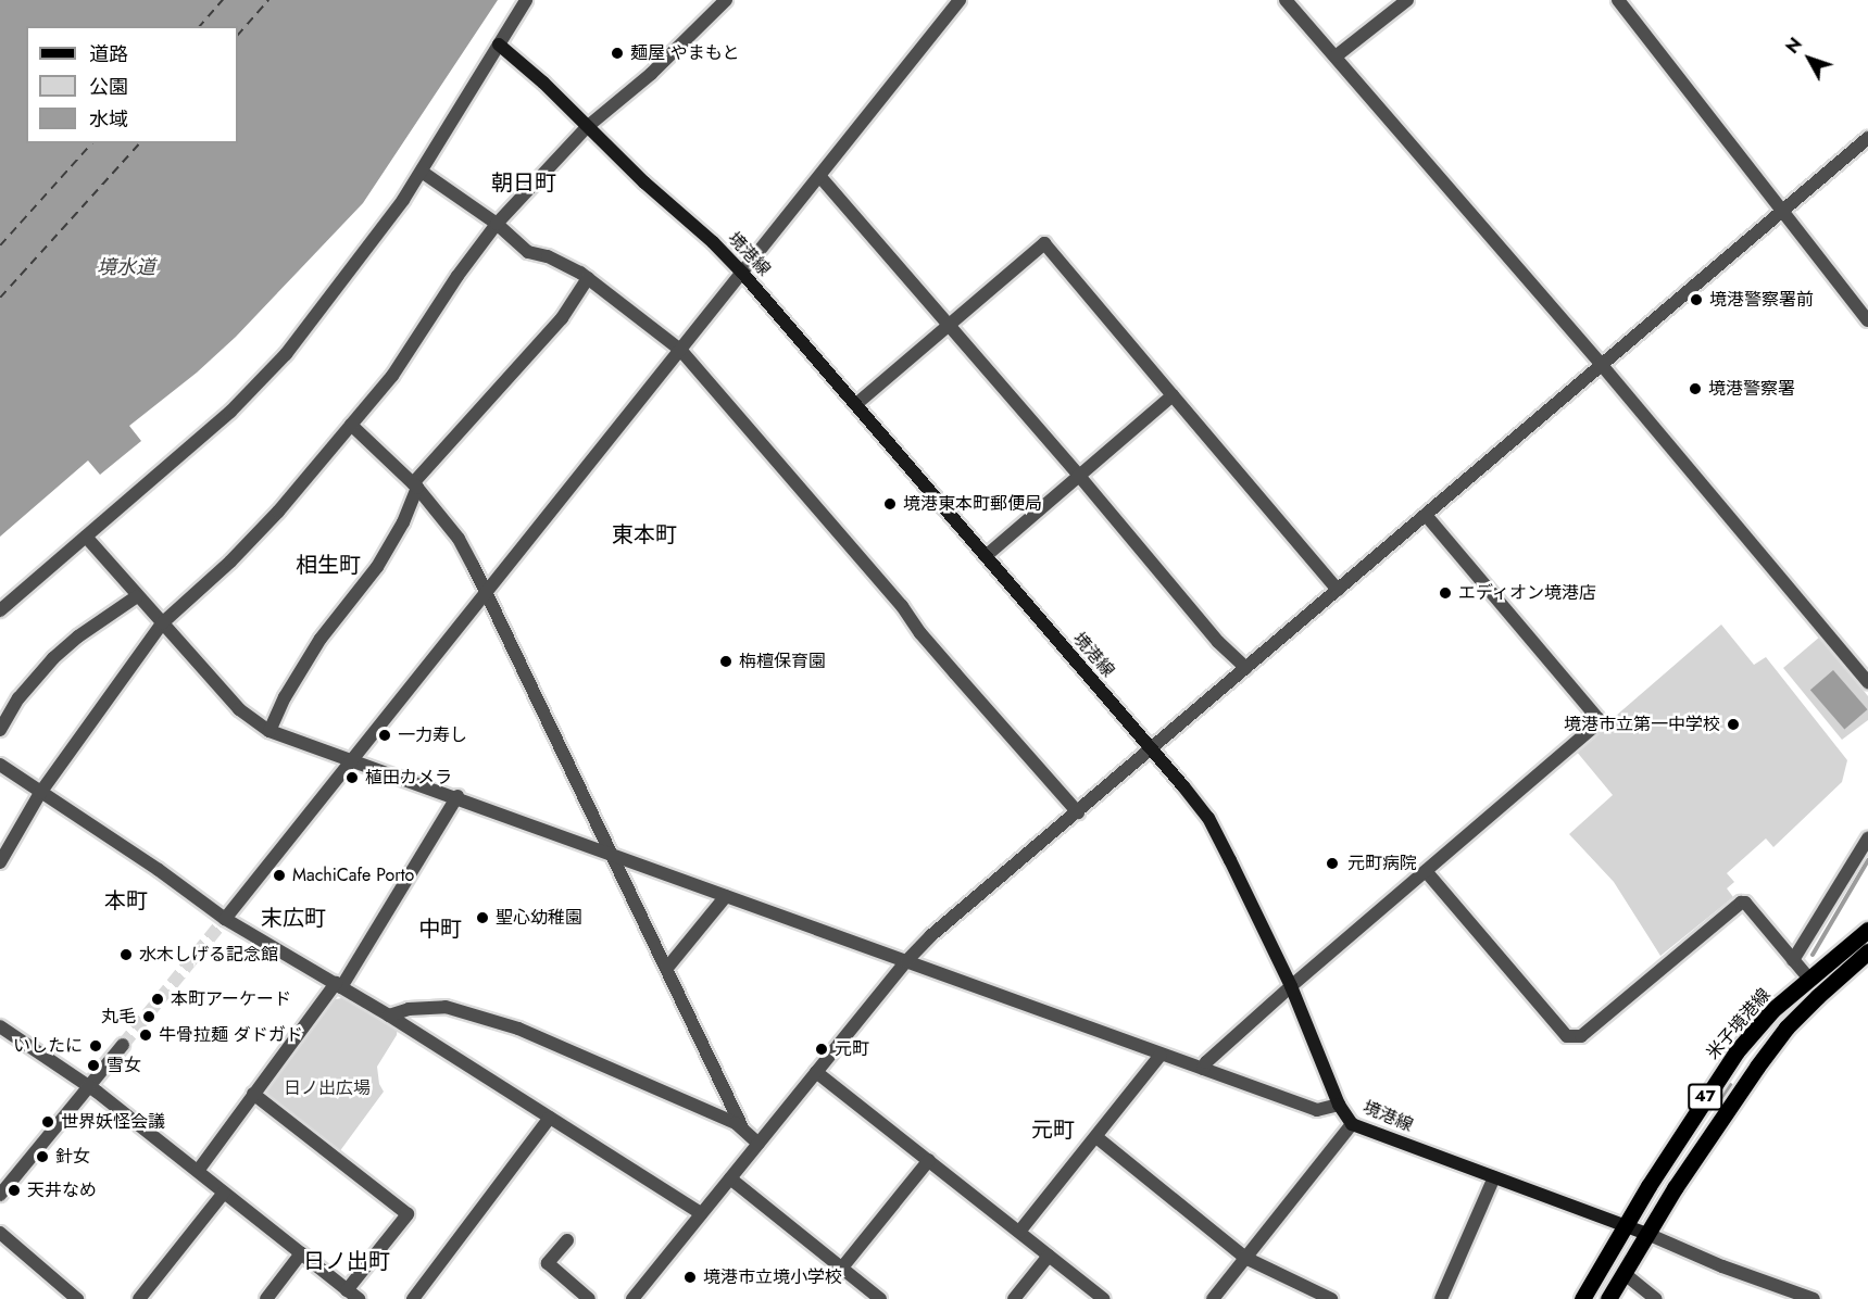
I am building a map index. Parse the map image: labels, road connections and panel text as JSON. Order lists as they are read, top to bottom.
{
  "streets": {
    "main road": ["境港線", "米子境港線", "47"]
  },
  "crossings": [
    ["境港線", "米子境港線"],
    ["境港線", "47"]
  ],
  "districts": [
    "朝日町",
    "東本町",
    "相生町",
    "本町",
    "末広町",
    "中町",
    "元町",
    "日ノ出町"
  ],
  "water": ["境水道"],
  "parks": ["日ノ出広場"],
  "places": [
    "麺屋 やまもと",
    "境港警察署前",
    "境港警察署",
    "境港東本町郵便局",
    "エディオン境港店",
    "栴檀保育園",
    "境港市立第一中学校",
    "一力寿し",
    "植田カメラ",
    "元町病院",
    "MachiCafe Porto",
    "聖心幼稚園",
    "水木しげる記念館",
    "本町アーケード",
    "丸毛",
    "牛骨拉麺 ダドガド",
    "いしたに",
    "元町",
    "雪女",
    "世界妖怪会議",
    "針女",
    "天井なめ",
    "境港市立境小学校"
  ],
  "legend": ["道路", "公園", "水域"],
  "north": "top left"
}
